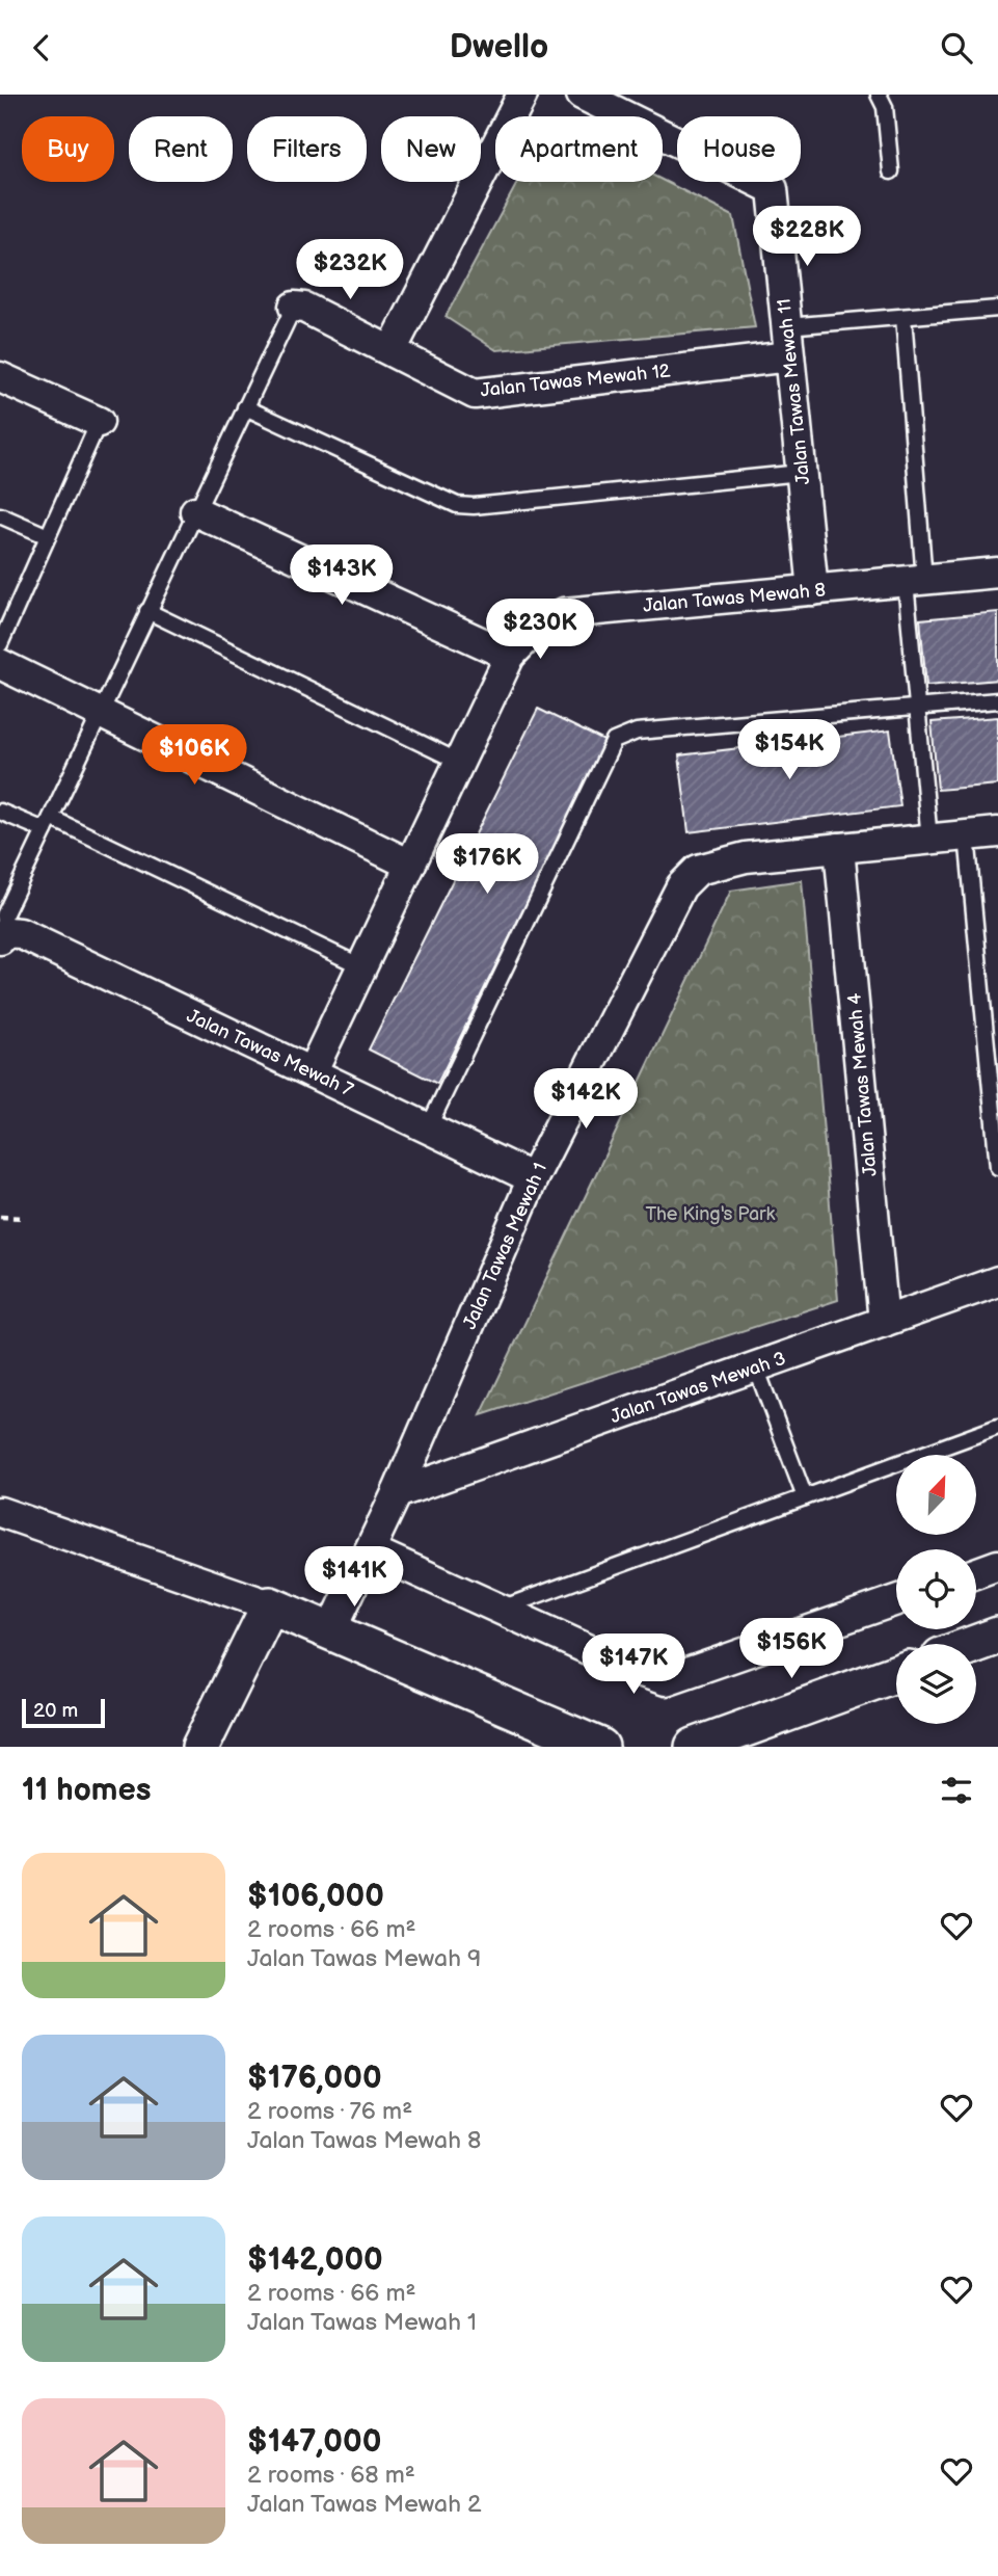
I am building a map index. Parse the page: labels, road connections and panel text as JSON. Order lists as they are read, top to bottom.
{
  "streets": {
    "street": [
      "Jalan Tawas Mewah 12",
      "Jalan Tawas Mewah 11",
      "Jalan Tawas Mewah 8",
      "Jalan Tawas Mewah 7",
      "Jalan Tawas Mewah 4",
      "Jalan Tawas Mewah 1",
      "Jalan Tawas Mewah 3"
    ]
  },
  "crossings": [
    ["Jalan Tawas Mewah 12", "Jalan Tawas Mewah 11"],
    ["Jalan Tawas Mewah 11", "Jalan Tawas Mewah 8"],
    ["Jalan Tawas Mewah 8", "Jalan Tawas Mewah 7"],
    ["Jalan Tawas Mewah 7", "Jalan Tawas Mewah 1"],
    ["Jalan Tawas Mewah 4", "Jalan Tawas Mewah 1"],
    ["Jalan Tawas Mewah 4", "Jalan Tawas Mewah 3"],
    ["Jalan Tawas Mewah 1", "Jalan Tawas Mewah 3"]
  ],
  "parks": ["The King's Park"],
  "scale_bar": "20 m",
  "north": "top right",
  "page": {
    "header": "Dwello",
    "chip": [
      "Buy",
      "Rent",
      "Filters",
      "New",
      "Apartment",
      "House"
    ],
    "price": [
      "$228K",
      "$232K",
      "$143K",
      "$230K",
      "$154K",
      "$106K",
      "$176K",
      "$142K",
      "$141K",
      "$156K",
      "$147K"
    ],
    "scale": "20 m",
    "heading": "11 homes",
    "list": [
      {
        "name": "$106,000",
        "note": "2 rooms · 66 m² · Jalan Tawas Mewah 9"
      },
      {
        "name": "$176,000",
        "note": "2 rooms · 76 m² · Jalan Tawas Mewah 8"
      },
      {
        "name": "$142,000",
        "note": "2 rooms · 66 m² · Jalan Tawas Mewah 1"
      },
      {
        "name": "$147,000",
        "note": "2 rooms · 68 m² · Jalan Tawas Mewah 2"
      }
    ]
  }
}
